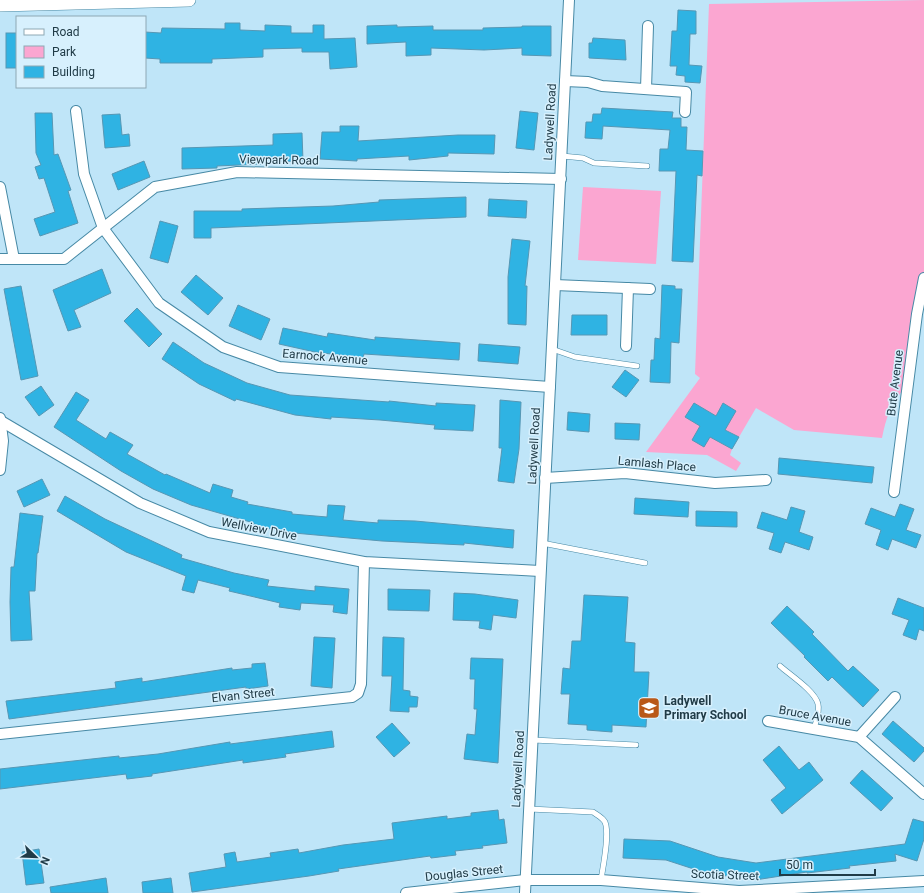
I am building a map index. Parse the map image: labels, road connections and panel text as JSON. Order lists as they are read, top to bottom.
{
  "streets": {
    "street": [
      "Ladywell Road",
      "Viewpark Road",
      "Earnock Avenue",
      "Bute Avenue",
      "Lamlash Place",
      "Wellview Drive",
      "Elvan Street",
      "Bruce Avenue",
      "Douglas Street",
      "Scotia Street"
    ]
  },
  "crossings": [
    ["Ladywell Road", "Viewpark Road"],
    ["Ladywell Road", "Earnock Avenue"],
    ["Ladywell Road", "Lamlash Place"],
    ["Ladywell Road", "Wellview Drive"],
    ["Ladywell Road", "Douglas Street"],
    ["Ladywell Road", "Scotia Street"],
    ["Viewpark Road", "Earnock Avenue"],
    ["Wellview Drive", "Elvan Street"],
    ["Douglas Street", "Scotia Street"]
  ],
  "places": {
    "school or university": ["Ladywell Primary School"]
  },
  "legend": ["Road", "Park", "Building"],
  "scale_bar": "50 m",
  "north": "bottom right"
}
